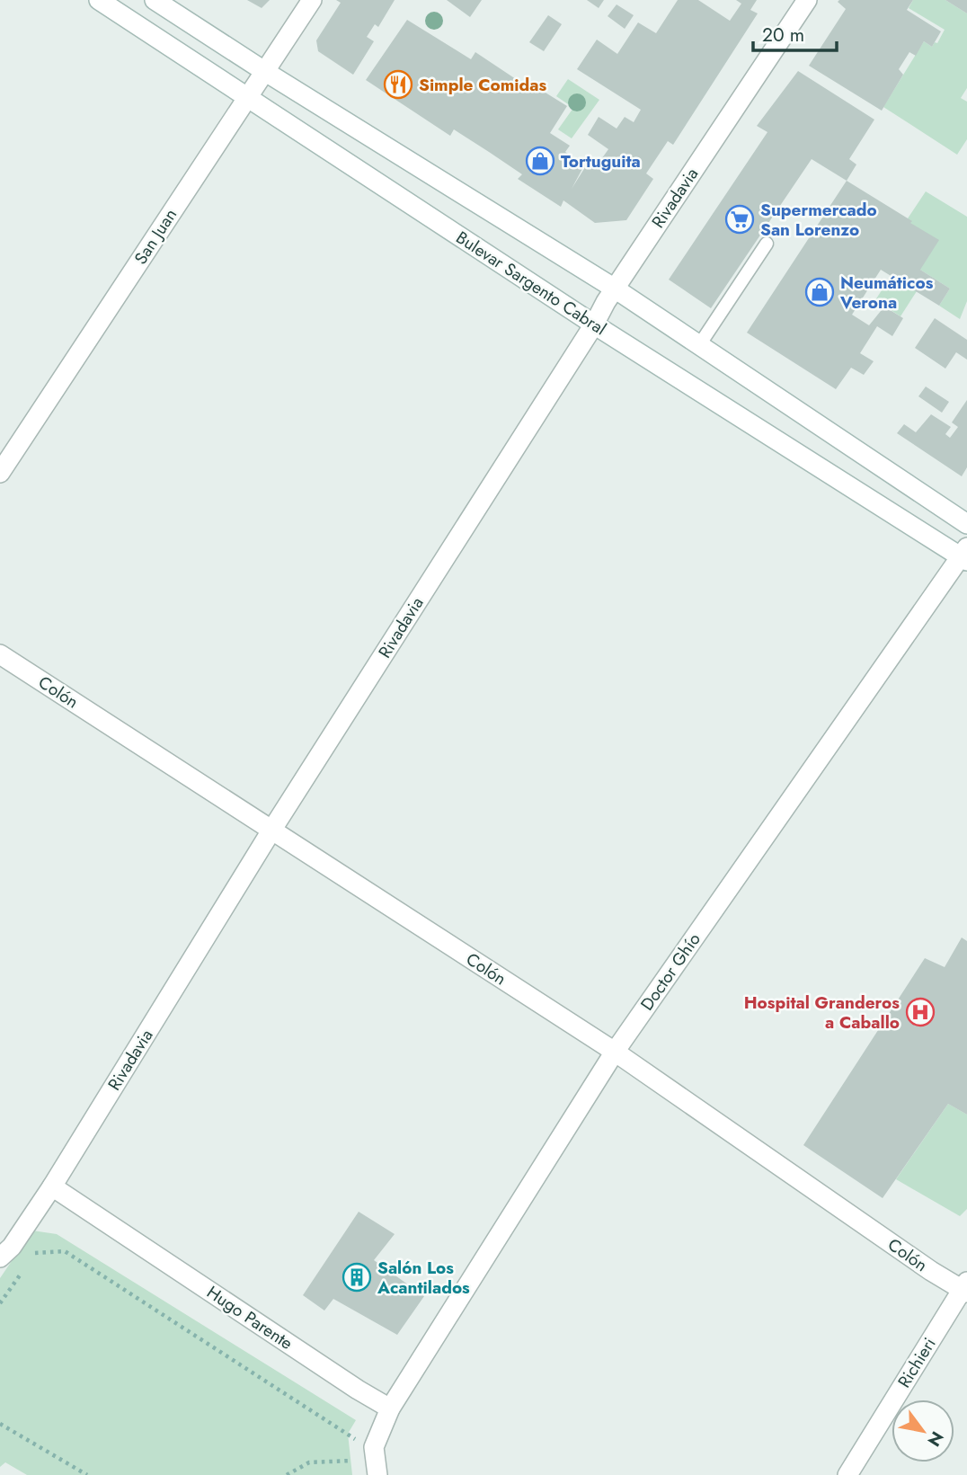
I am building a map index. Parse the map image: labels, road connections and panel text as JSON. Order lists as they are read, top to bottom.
{
  "streets": {
    "street": [
      "Rivadavia",
      "San Juan",
      "Bulevar Sargento Cabral",
      "Colón",
      "Doctor Ghío",
      "Hugo Parente",
      "Richieri"
    ]
  },
  "crossings": [
    ["Rivadavia", "Bulevar Sargento Cabral"],
    ["Rivadavia", "Colón"],
    ["Rivadavia", "Hugo Parente"],
    ["San Juan", "Bulevar Sargento Cabral"],
    ["Bulevar Sargento Cabral", "Doctor Ghío"],
    ["Colón", "Doctor Ghío"],
    ["Colón", "Richieri"],
    ["Doctor Ghío", "Hugo Parente"]
  ],
  "places": {
    "restaurant": ["Simple Comidas"],
    "shop": ["Tortuguita", "Neumáticos Verona"],
    "supermarket": ["Supermercado San Lorenzo"],
    "hospital": ["Hospital Granderos a Caballo"],
    "building": ["Salón Los Acantilados"]
  },
  "scale_bar": "20 m",
  "north": "bottom right"
}
